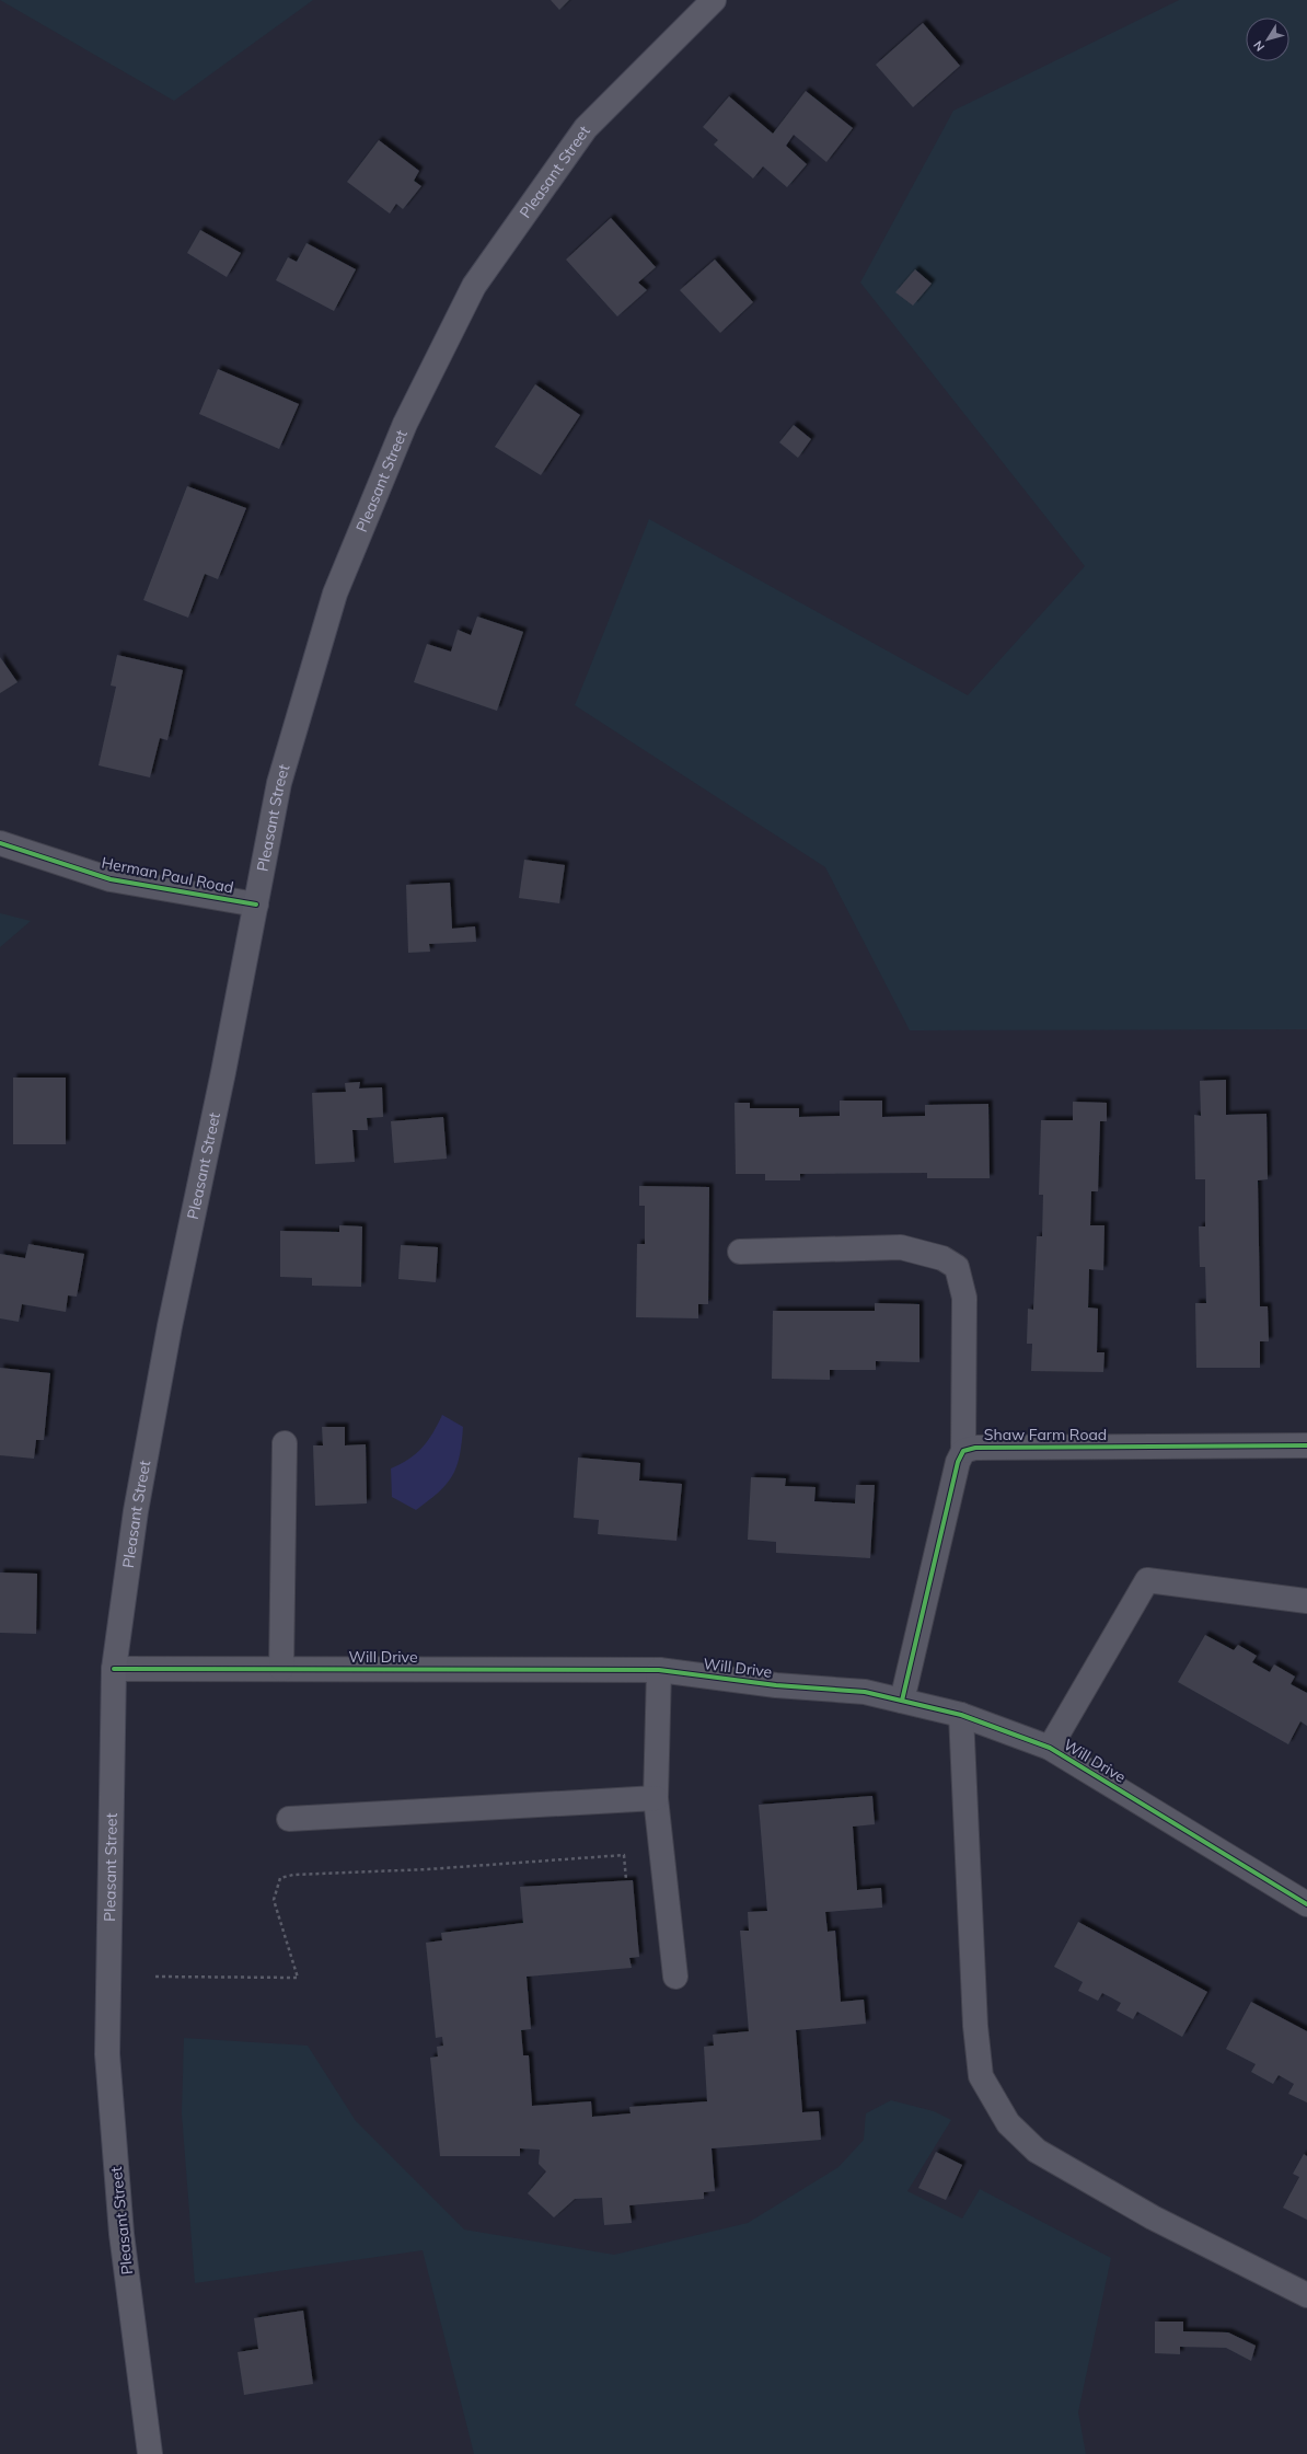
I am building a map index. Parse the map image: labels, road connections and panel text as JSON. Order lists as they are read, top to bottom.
{
  "streets": {
    "main road": ["Pleasant Street"],
    "street": ["Herman Paul Road", "Shaw Farm Road", "Will Drive"]
  },
  "crossings": [
    ["Pleasant Street", "Herman Paul Road"],
    ["Pleasant Street", "Will Drive"],
    ["Shaw Farm Road", "Will Drive"]
  ],
  "north": "bottom left"
}
